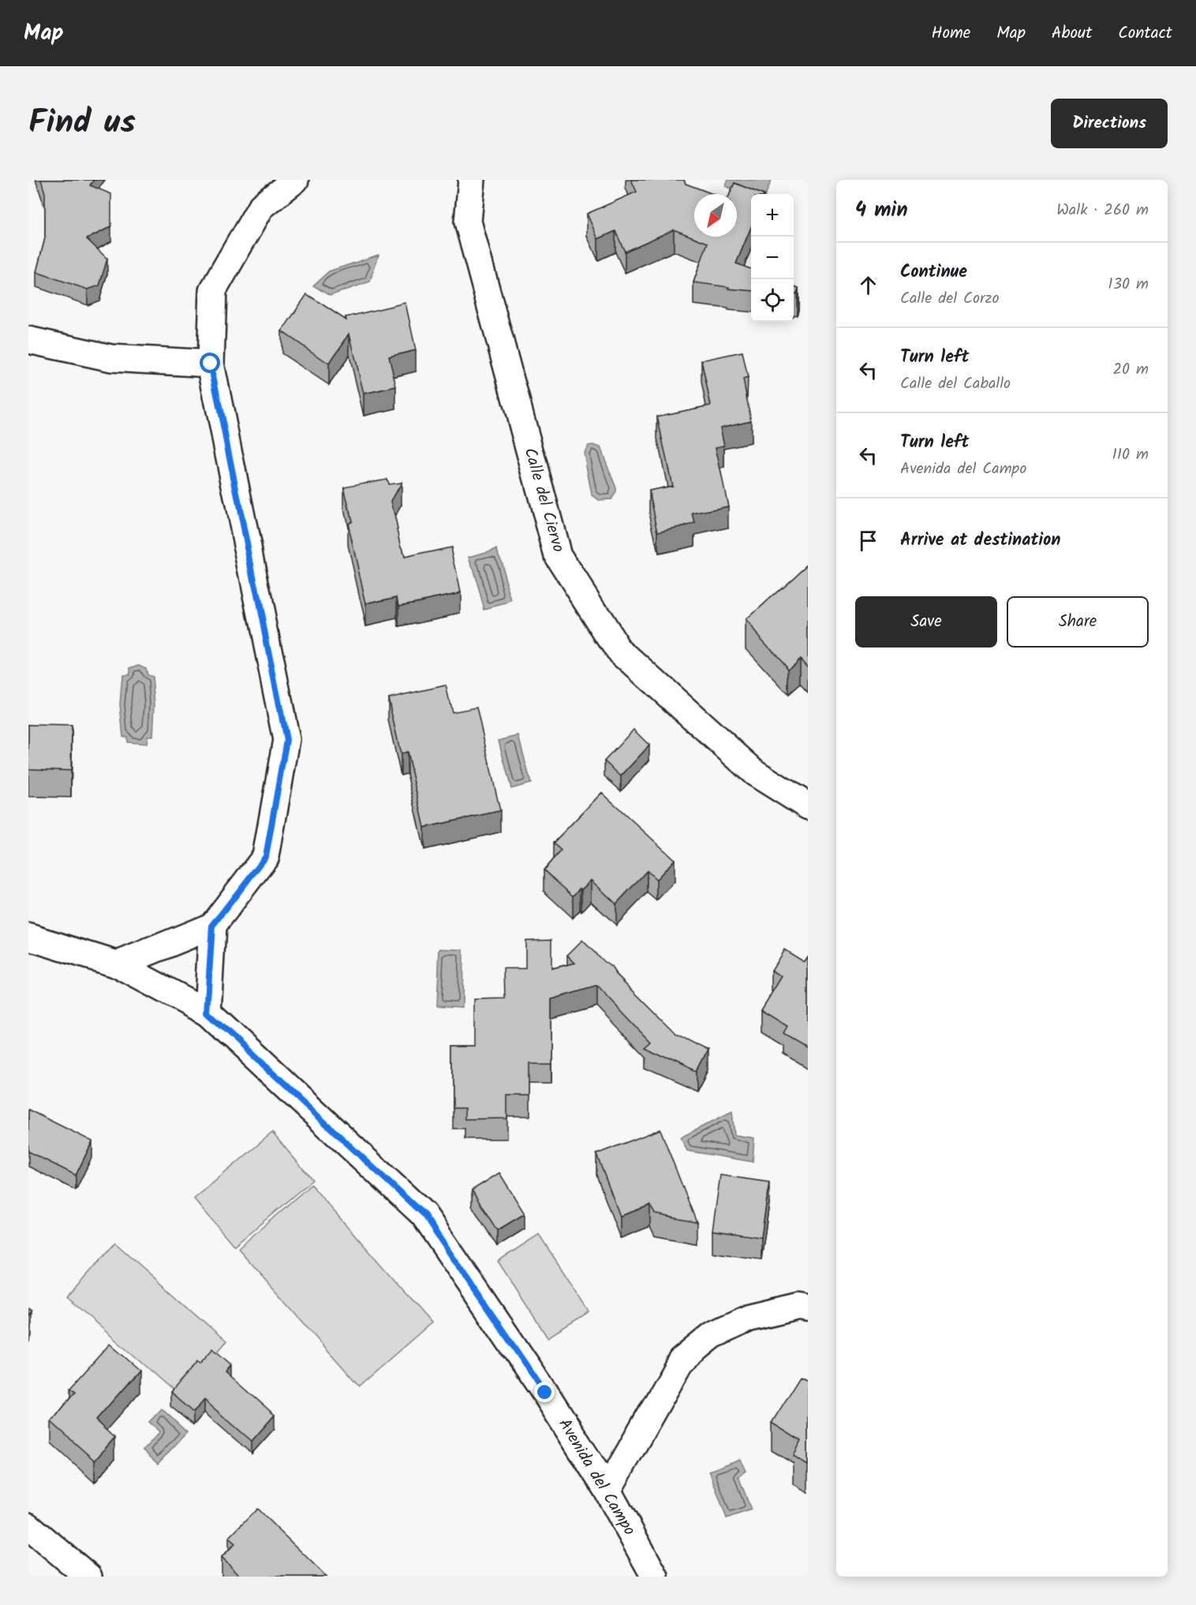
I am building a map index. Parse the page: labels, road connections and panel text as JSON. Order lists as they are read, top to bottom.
{
  "streets": {
    "street": ["Calle del Ciervo", "Avenida del Campo"]
  },
  "north": "bottom left",
  "page": {
    "header": "Map",
    "nav": [
      "Home",
      "Map",
      "About",
      "Contact"
    ],
    "title": "Find us",
    "buttons": [
      "Directions",
      ["Save", "Share"]
    ],
    "heading": ["4 min", "Walk · 260 m"],
    "map_buttons": ["+", "−"],
    "list": [
      ["Continue", "Calle del Corzo", "130 m"],
      ["Turn left", "Calle del Caballo", "20 m"],
      ["Turn left", "Avenida del Campo", "110 m"],
      "Arrive at destination"
    ]
  }
}
